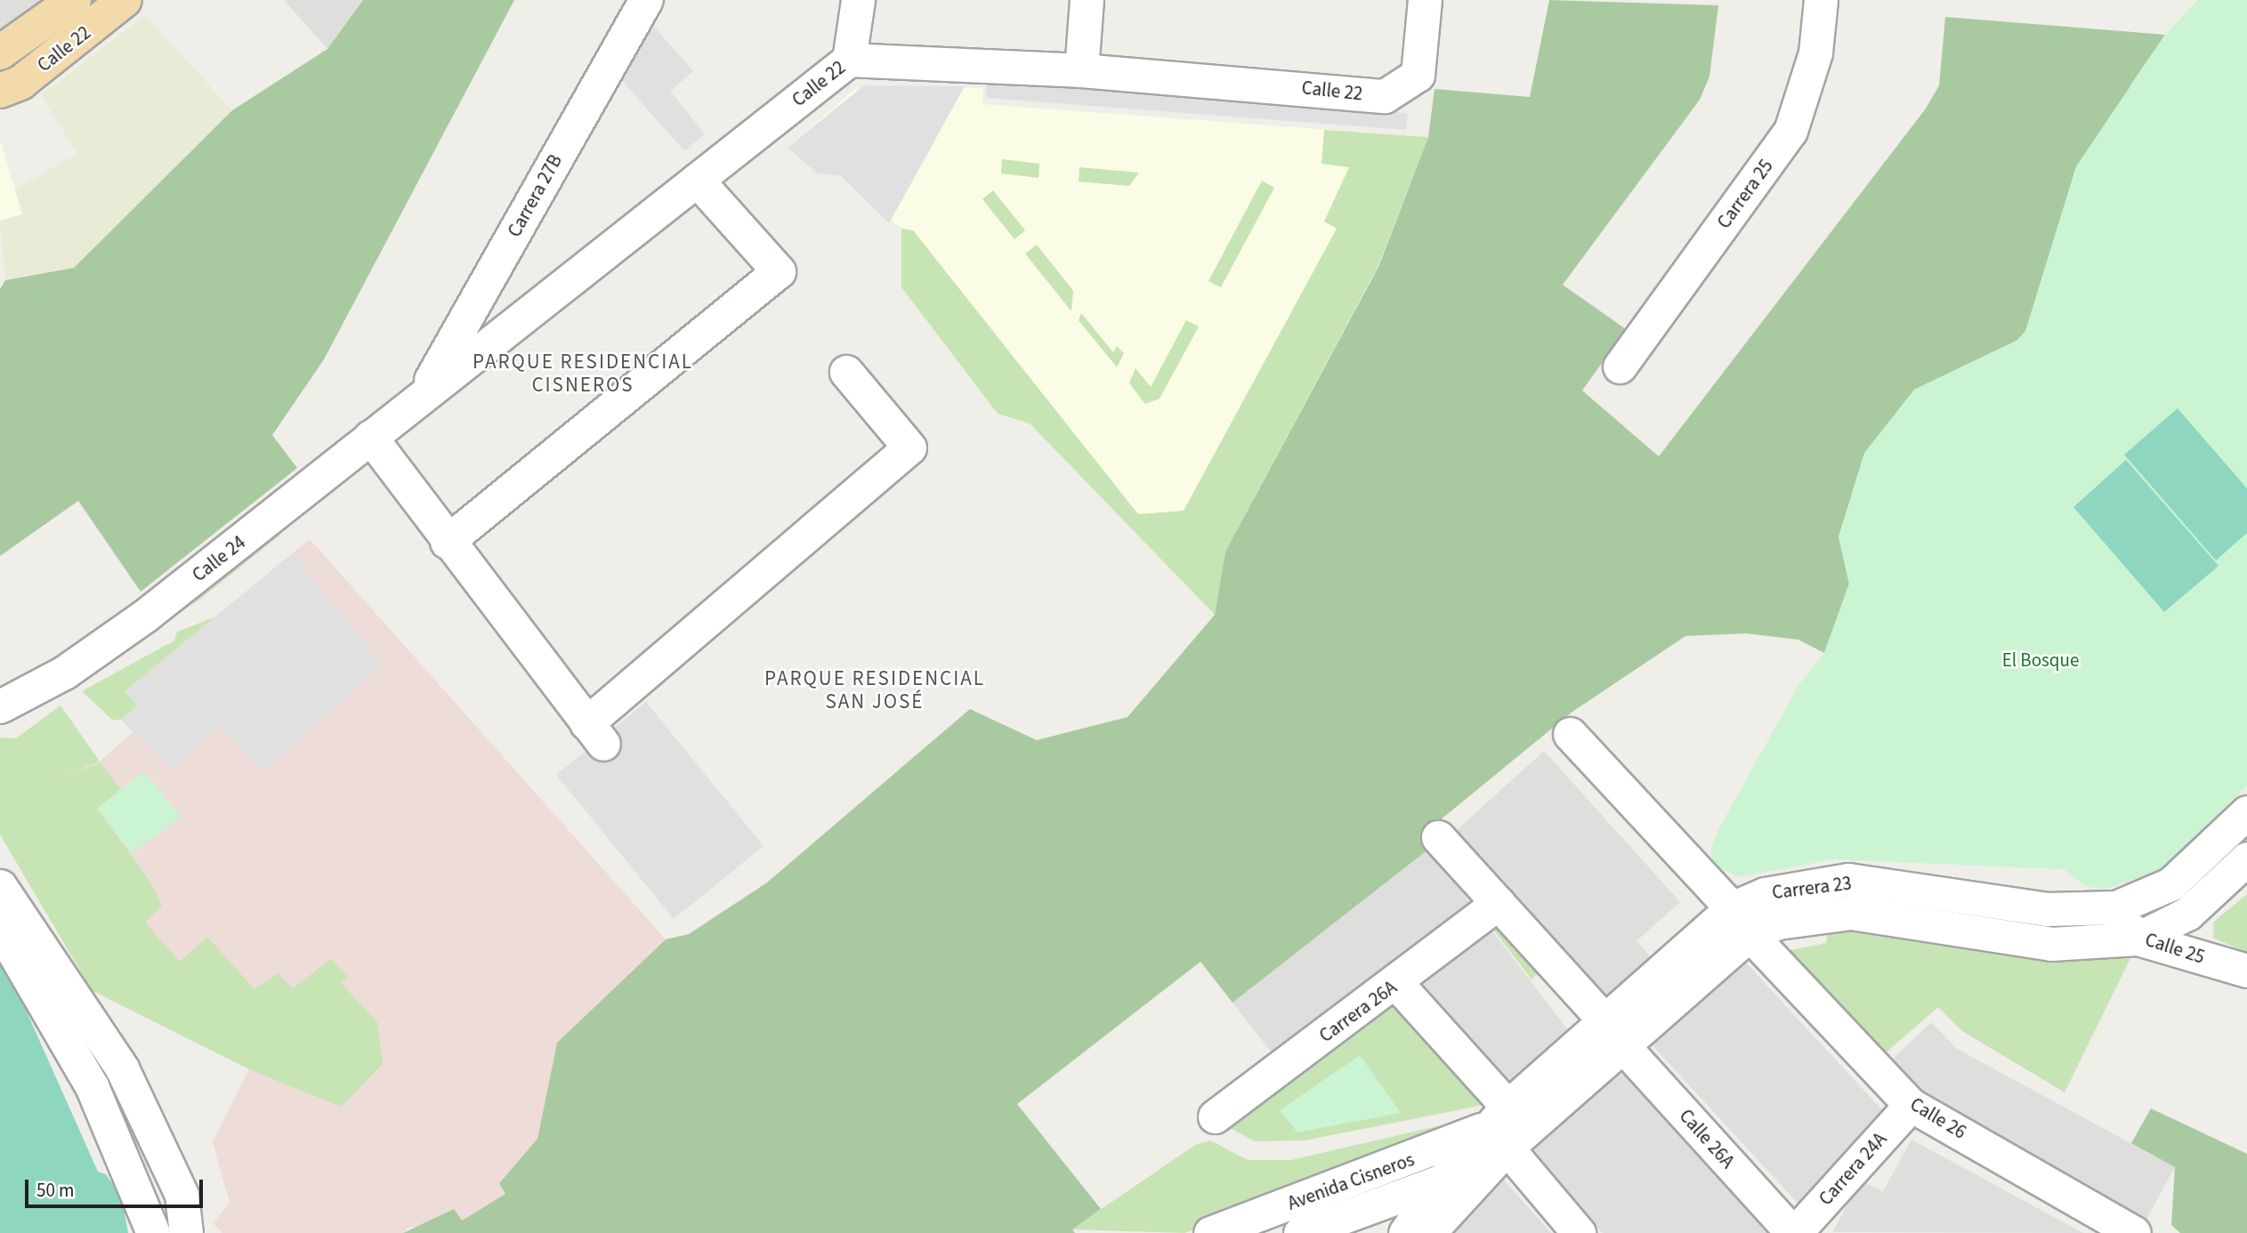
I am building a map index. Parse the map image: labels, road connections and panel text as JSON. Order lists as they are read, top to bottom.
{
  "streets": {
    "main road": ["Calle 22"],
    "street": [
      "Carrera 25",
      "Carrera 27B",
      "Calle 24",
      "Carrera 23",
      "Calle 25",
      "Carrera 26A",
      "Calle 26",
      "Calle 26A",
      "Carrera 24A",
      "Avenida Cisneros"
    ]
  },
  "crossings": [
    ["Calle 22", "Carrera 27B"],
    ["Calle 22", "Calle 24"],
    ["Carrera 27B", "Calle 24"],
    ["Carrera 23", "Calle 25"],
    ["Carrera 23", "Calle 26"],
    ["Carrera 23", "Calle 26A"],
    ["Carrera 23", "Avenida Cisneros"],
    ["Carrera 26A", "Calle 26A"],
    ["Calle 26", "Carrera 24A"],
    ["Calle 26A", "Carrera 24A"]
  ],
  "districts": ["PARQUE RESIDENCIAL CISNEROS", "PARQUE RESIDENCIAL SAN JOSÉ"],
  "parks": ["El Bosque"],
  "scale_bar": "50 m"
}
